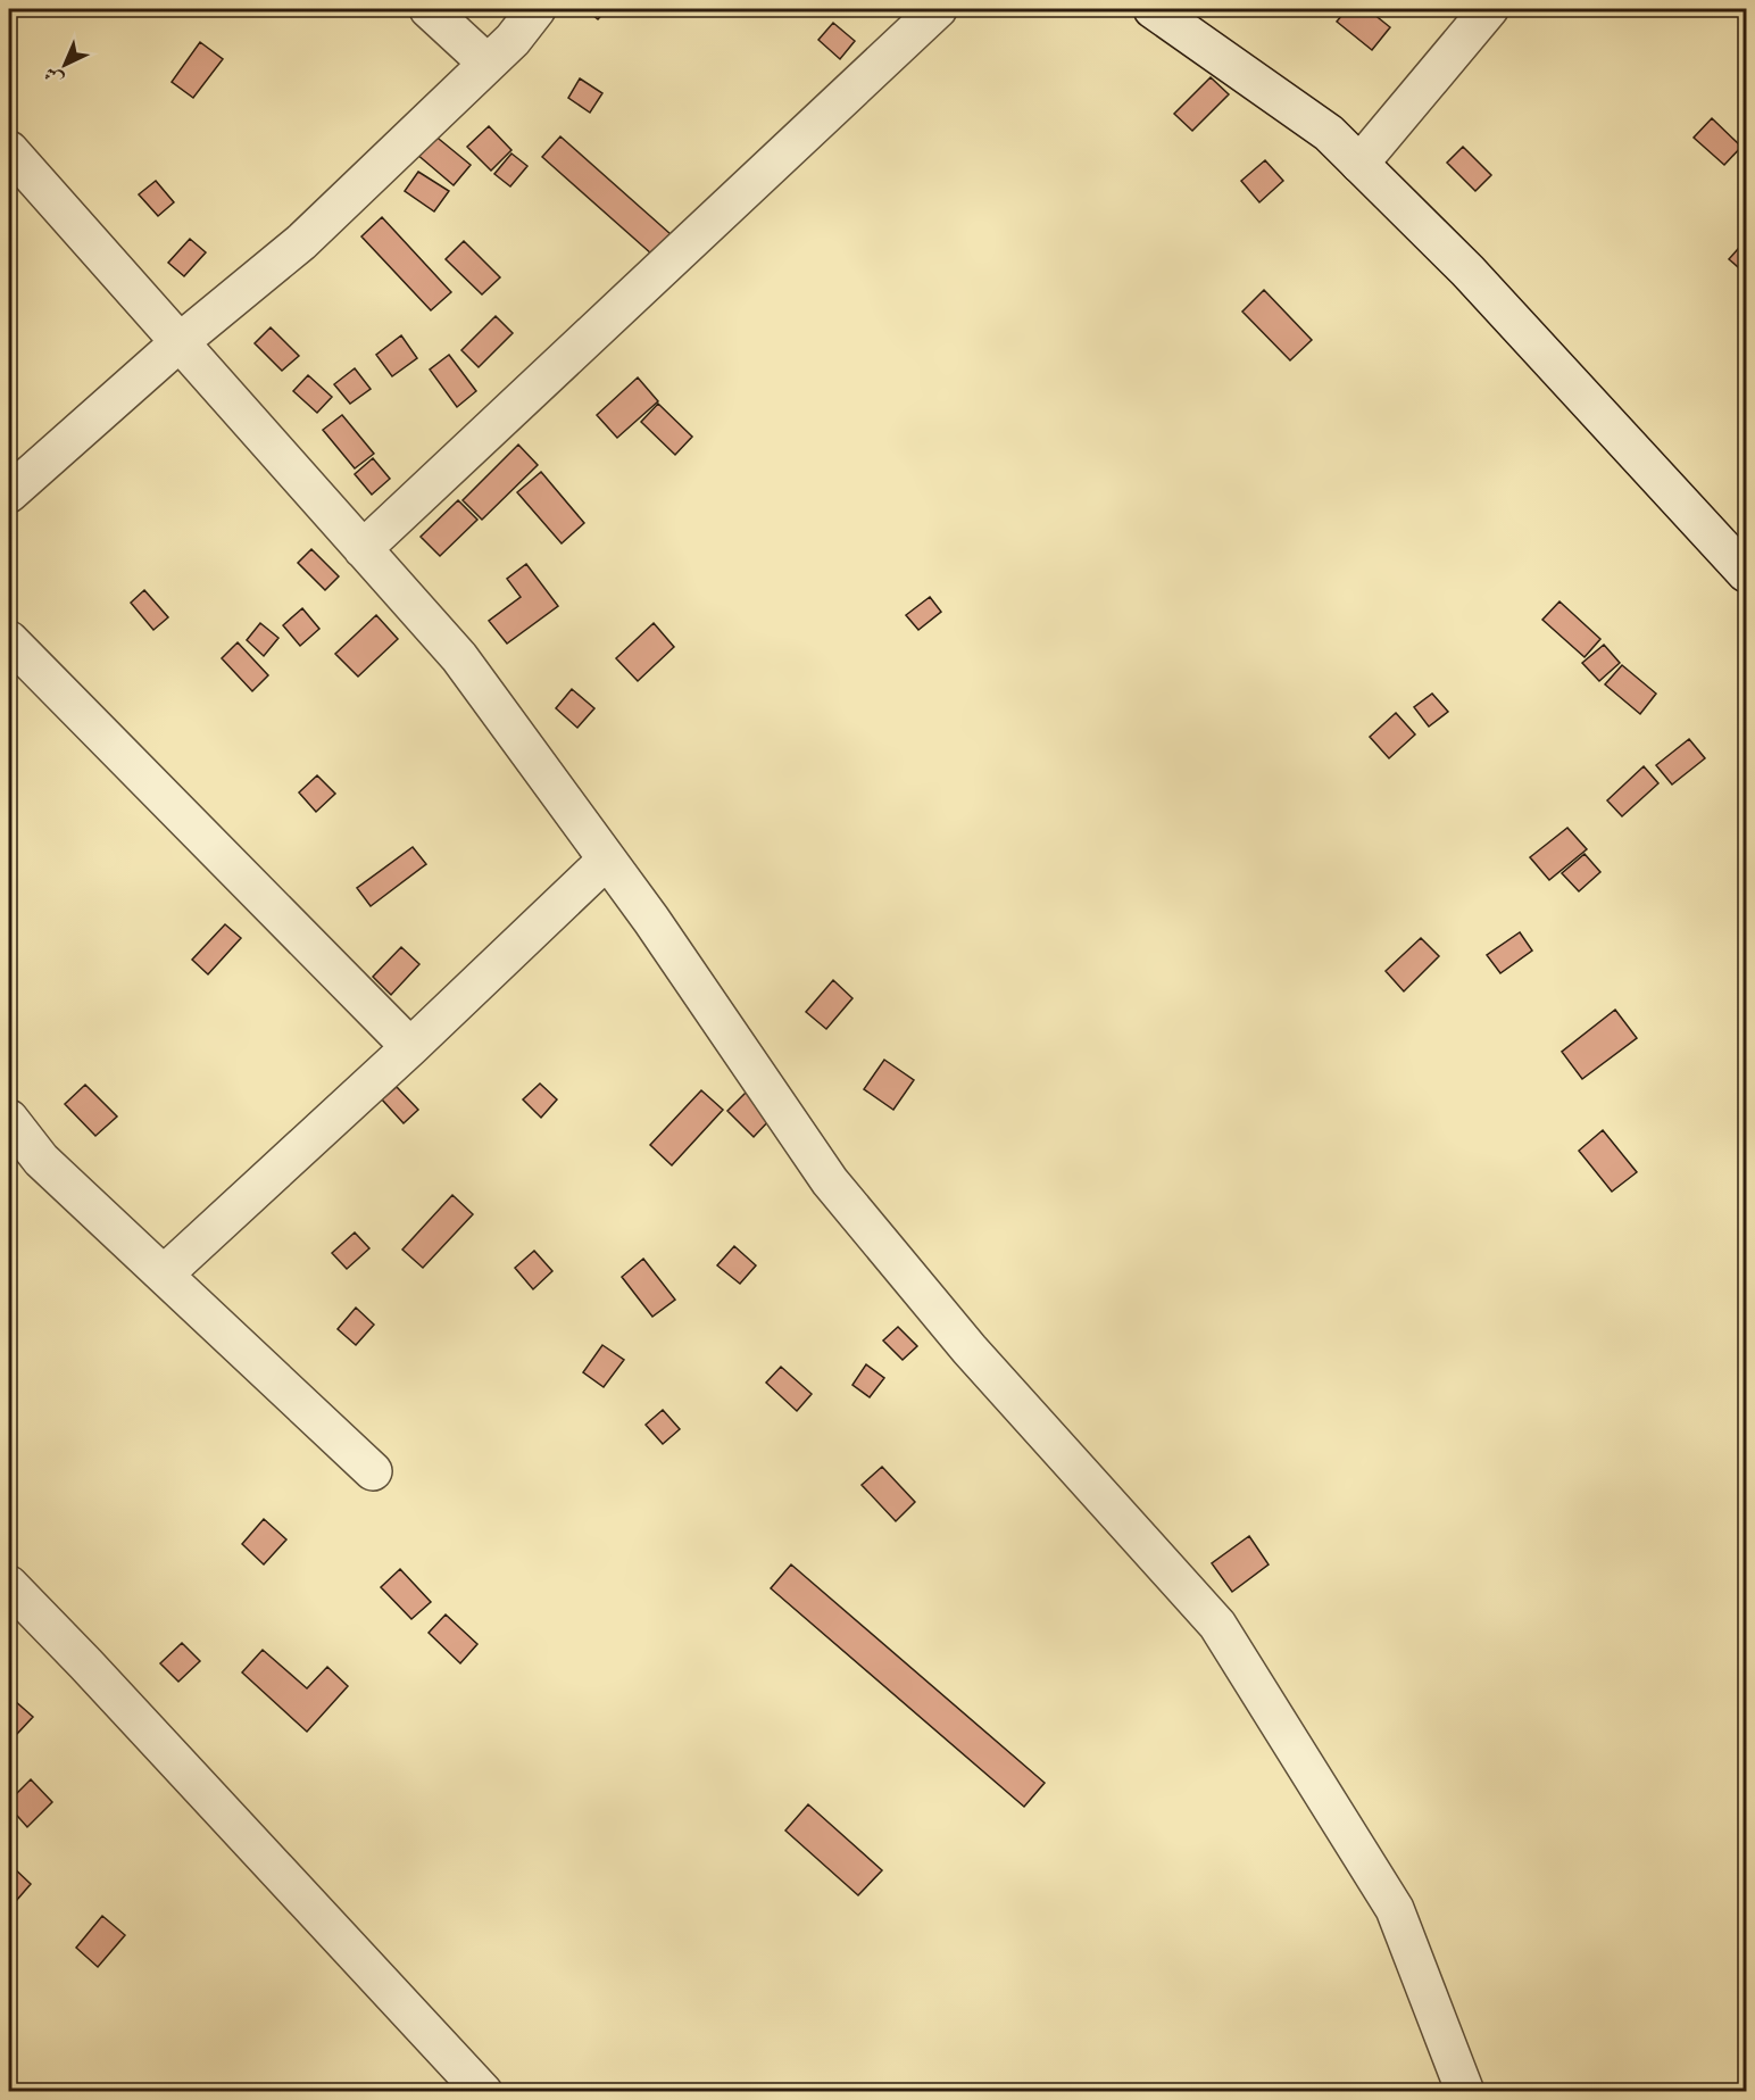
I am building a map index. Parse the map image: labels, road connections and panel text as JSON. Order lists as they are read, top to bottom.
{
  "north": "bottom left"
}
